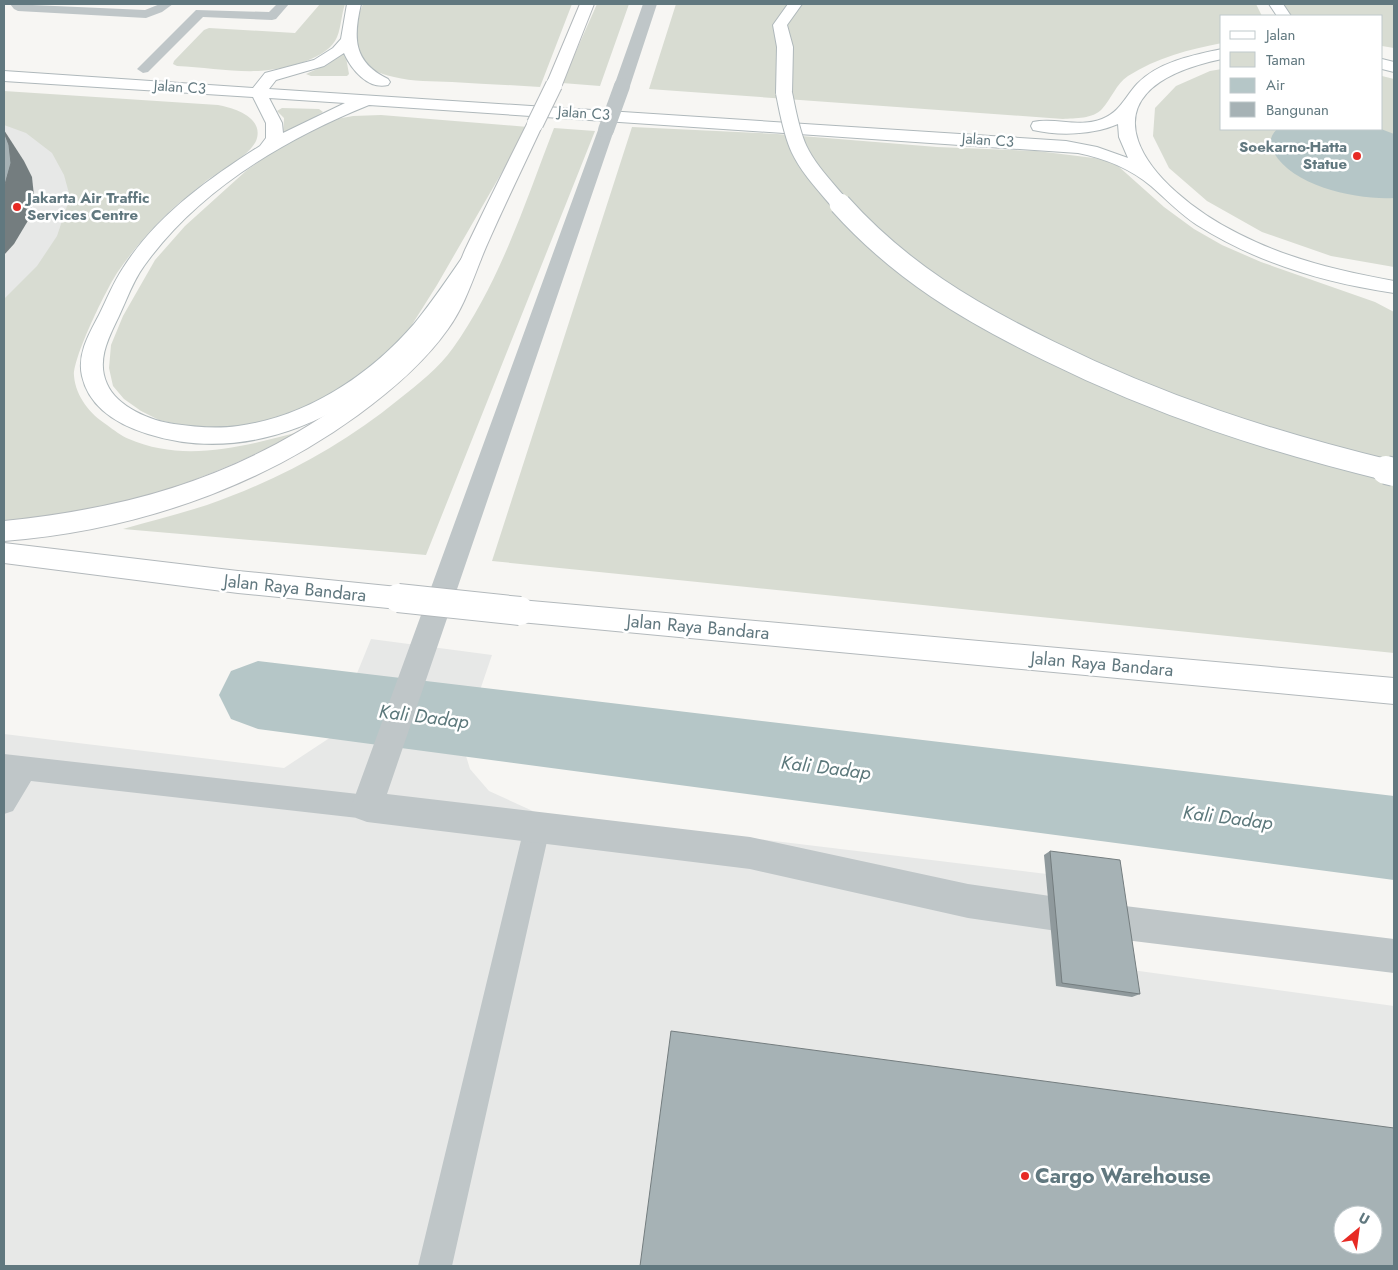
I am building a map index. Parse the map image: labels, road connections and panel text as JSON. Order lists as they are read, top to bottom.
{
  "streets": {
    "street": ["Jalan C3", "Jalan Raya Bandara"]
  },
  "water": ["Kali Dadap"],
  "places": ["Soekarno-Hatta Statue", "Jakarta Air Traffic Services Centre", "Cargo Warehouse"],
  "legend": [
    "Jalan",
    "Taman",
    "Air",
    "Bangunan"
  ],
  "north": "top right"
}
